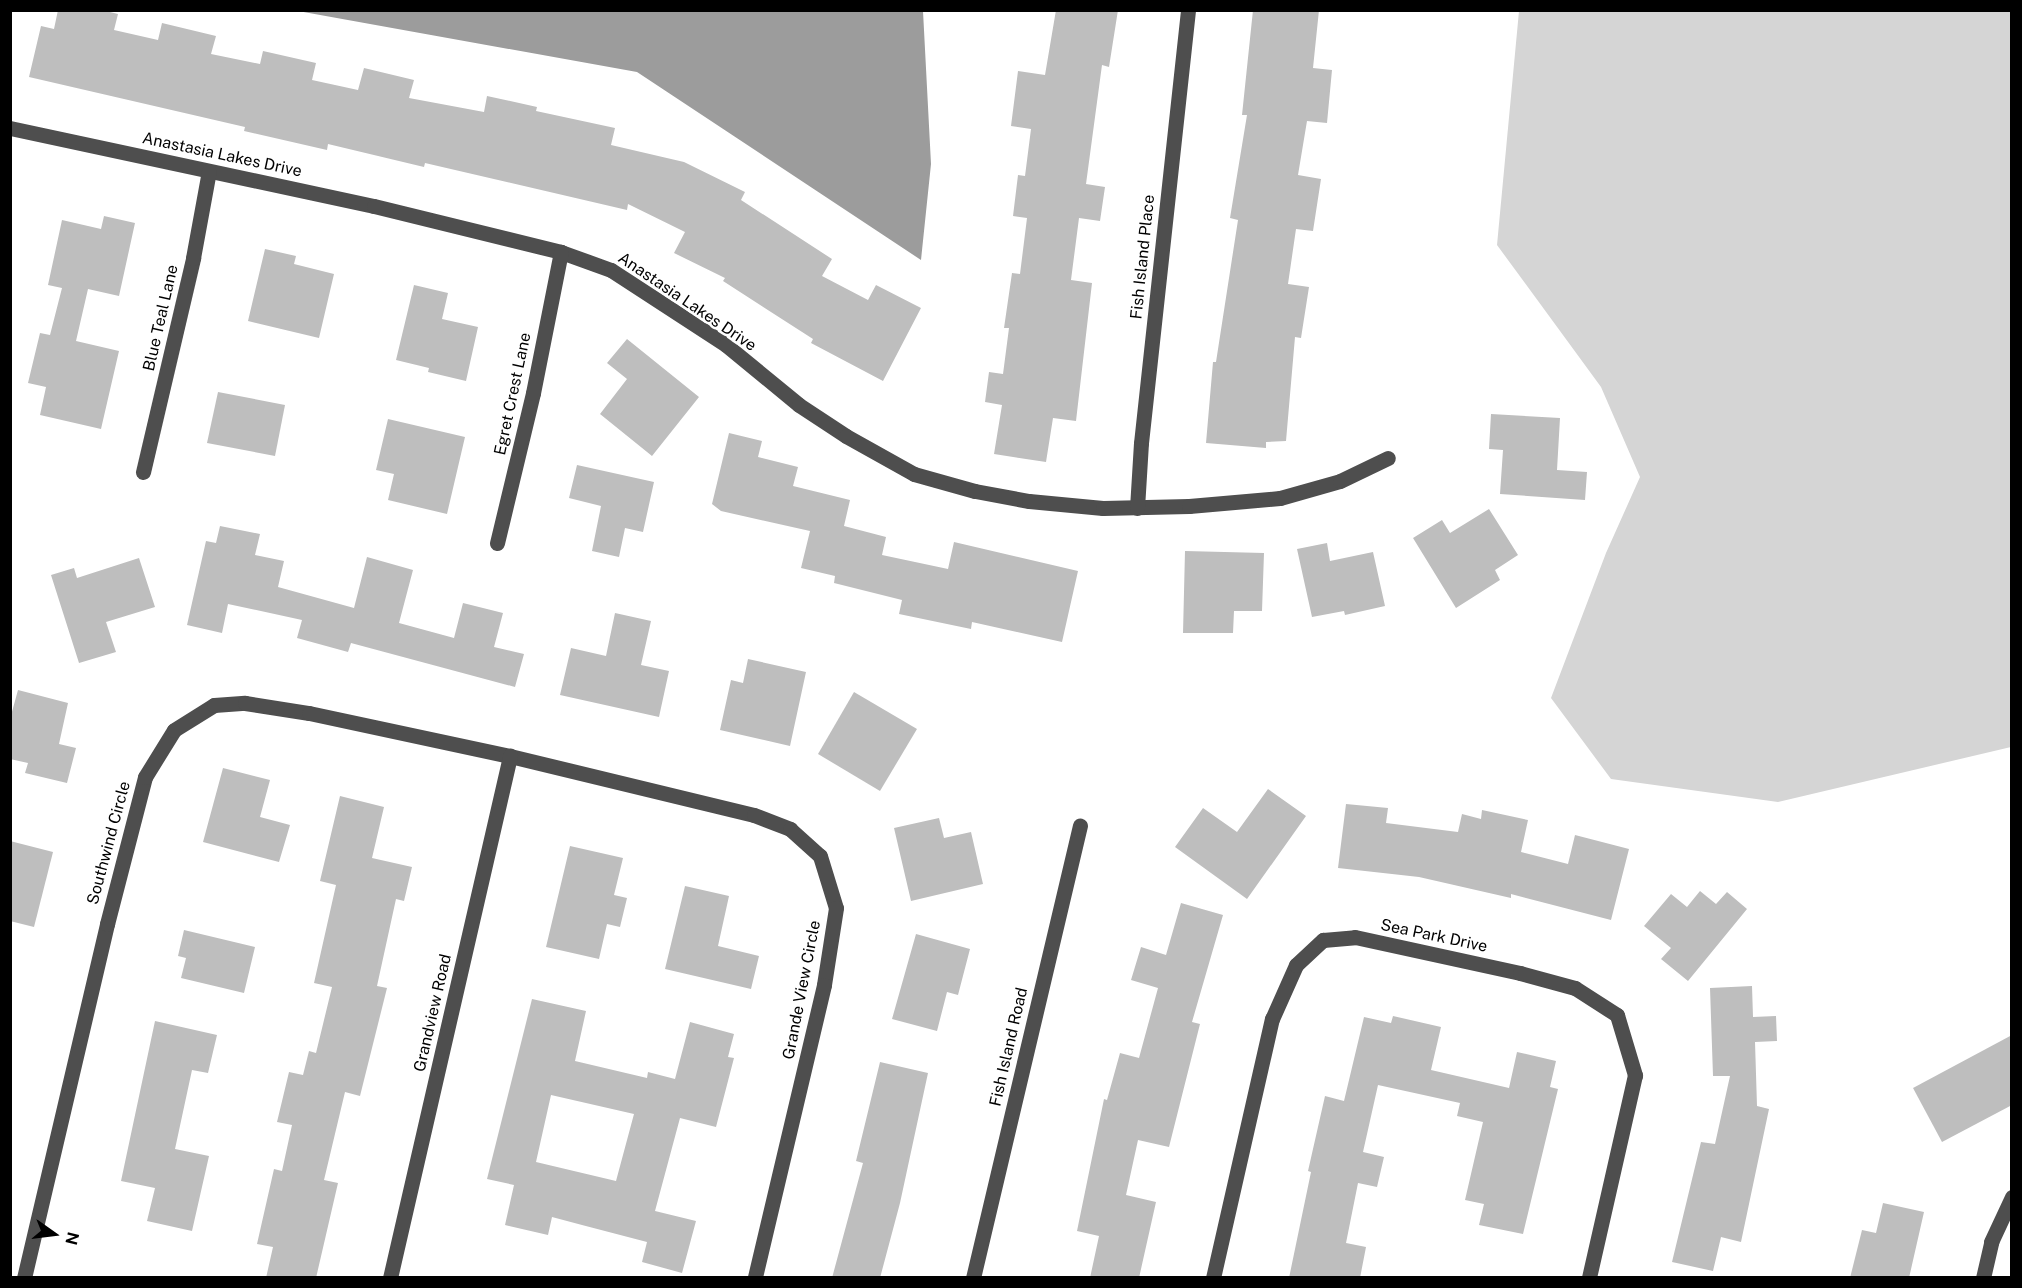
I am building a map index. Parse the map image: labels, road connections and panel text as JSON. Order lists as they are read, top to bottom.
{
  "streets": {
    "street": [
      "Anastasia Lakes Drive",
      "Fish Island Place",
      "Blue Teal Lane",
      "Egret Crest Lane",
      "Southwind Circle",
      "Sea Park Drive",
      "Grande View Circle",
      "Grandview Road",
      "Fish Island Road"
    ]
  },
  "crossings": [
    ["Anastasia Lakes Drive", "Fish Island Place"],
    ["Anastasia Lakes Drive", "Blue Teal Lane"],
    ["Anastasia Lakes Drive", "Egret Crest Lane"],
    ["Southwind Circle", "Grande View Circle"],
    ["Southwind Circle", "Grandview Road"],
    ["Grande View Circle", "Grandview Road"]
  ],
  "north": "right"
}
